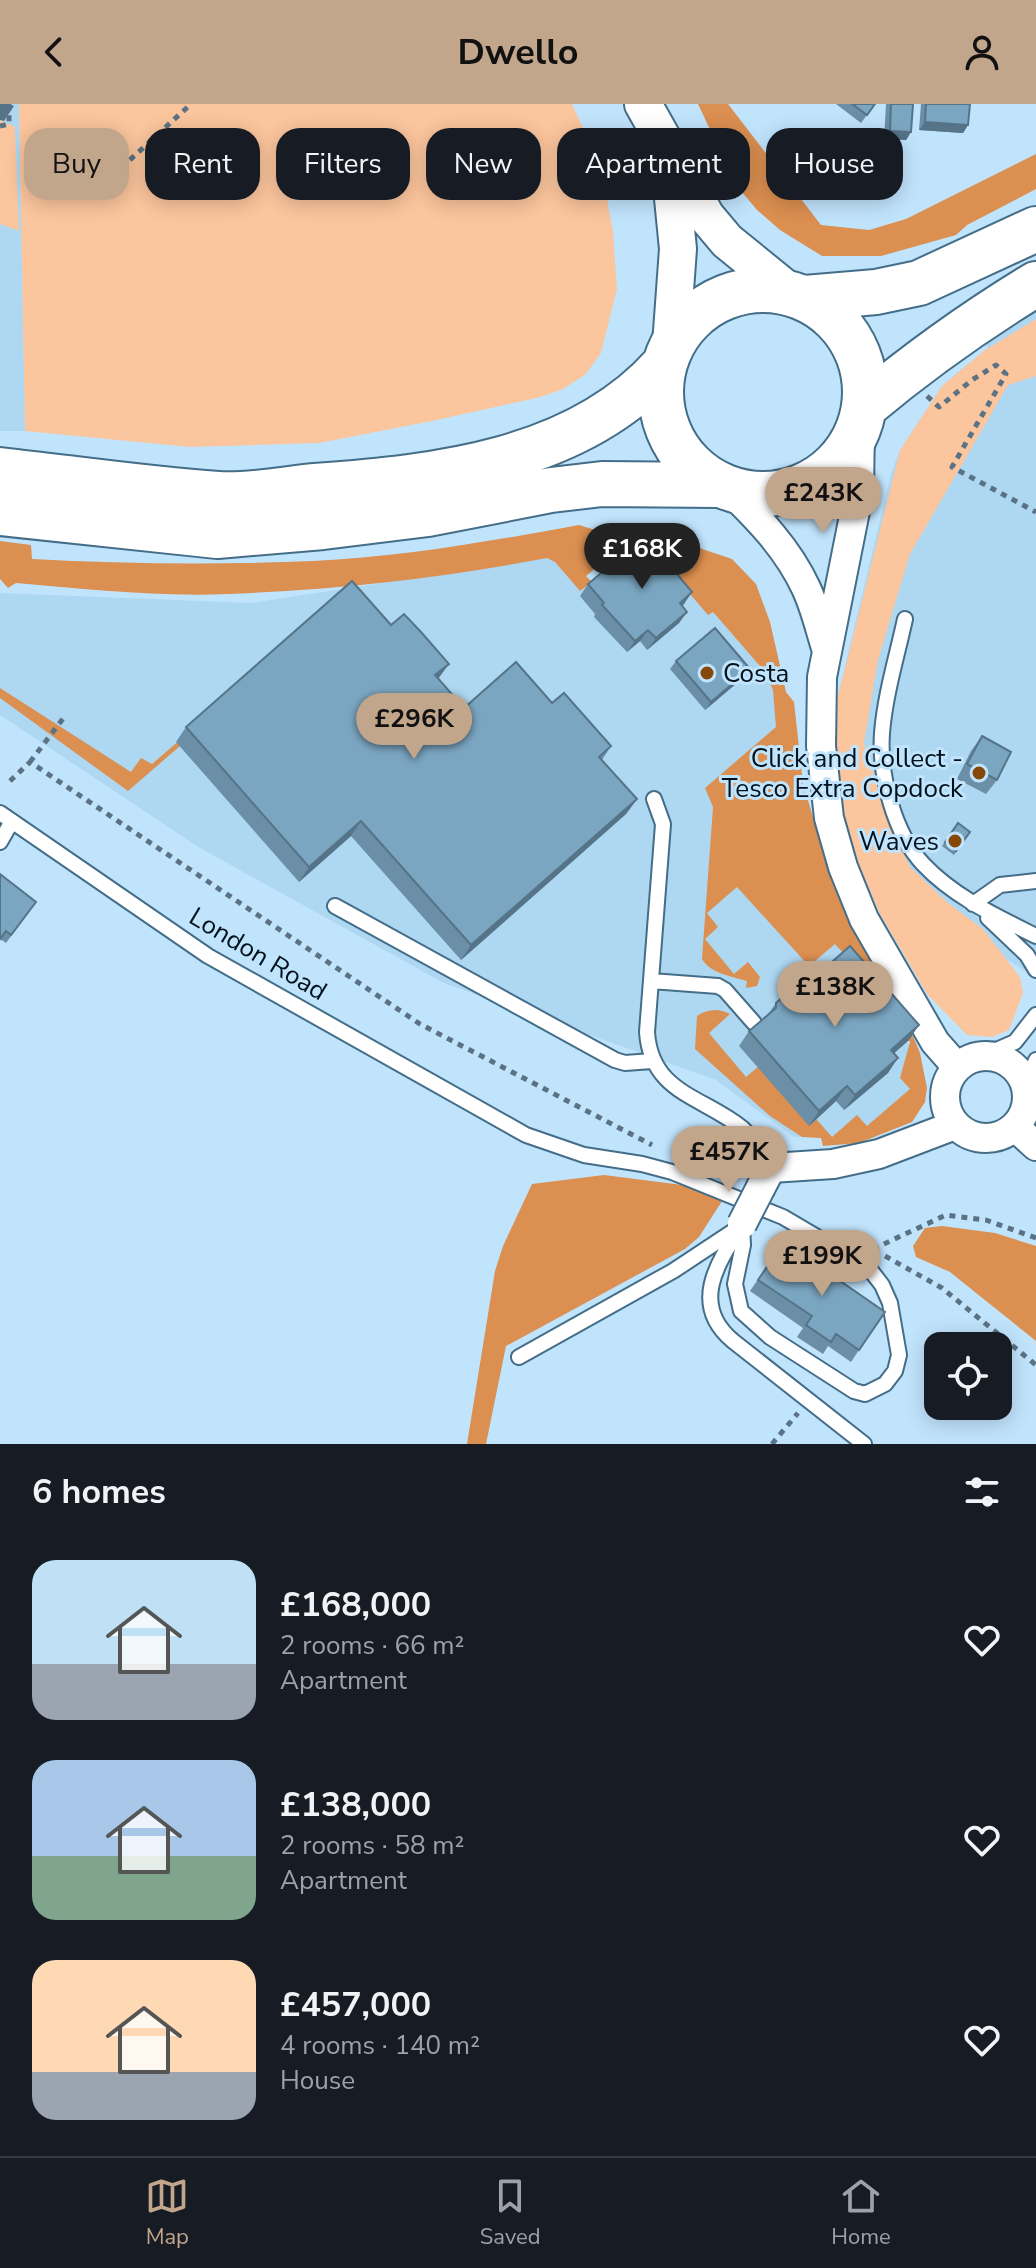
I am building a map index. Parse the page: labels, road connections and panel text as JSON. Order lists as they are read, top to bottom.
{
  "streets": {
    "lane": ["London Road"]
  },
  "places": ["Costa", "Click and Collect - Tesco Extra Copdock", "Waves"],
  "page": {
    "header": "Dwello",
    "chip": [
      "Buy",
      "Rent",
      "Filters",
      "New",
      "Apartment",
      "House"
    ],
    "price": [
      "£243K",
      "£168K",
      "£296K",
      "£138K",
      "£457K",
      "£199K"
    ],
    "heading": "6 homes",
    "list": [
      {
        "name": "£168,000",
        "note": "2 rooms · 66 m² · Apartment"
      },
      {
        "name": "£138,000",
        "note": "2 rooms · 58 m² · Apartment"
      },
      {
        "name": "£457,000",
        "note": "4 rooms · 140 m² · House"
      }
    ],
    "tabs": ["Map", "Saved", "Home"]
  }
}
